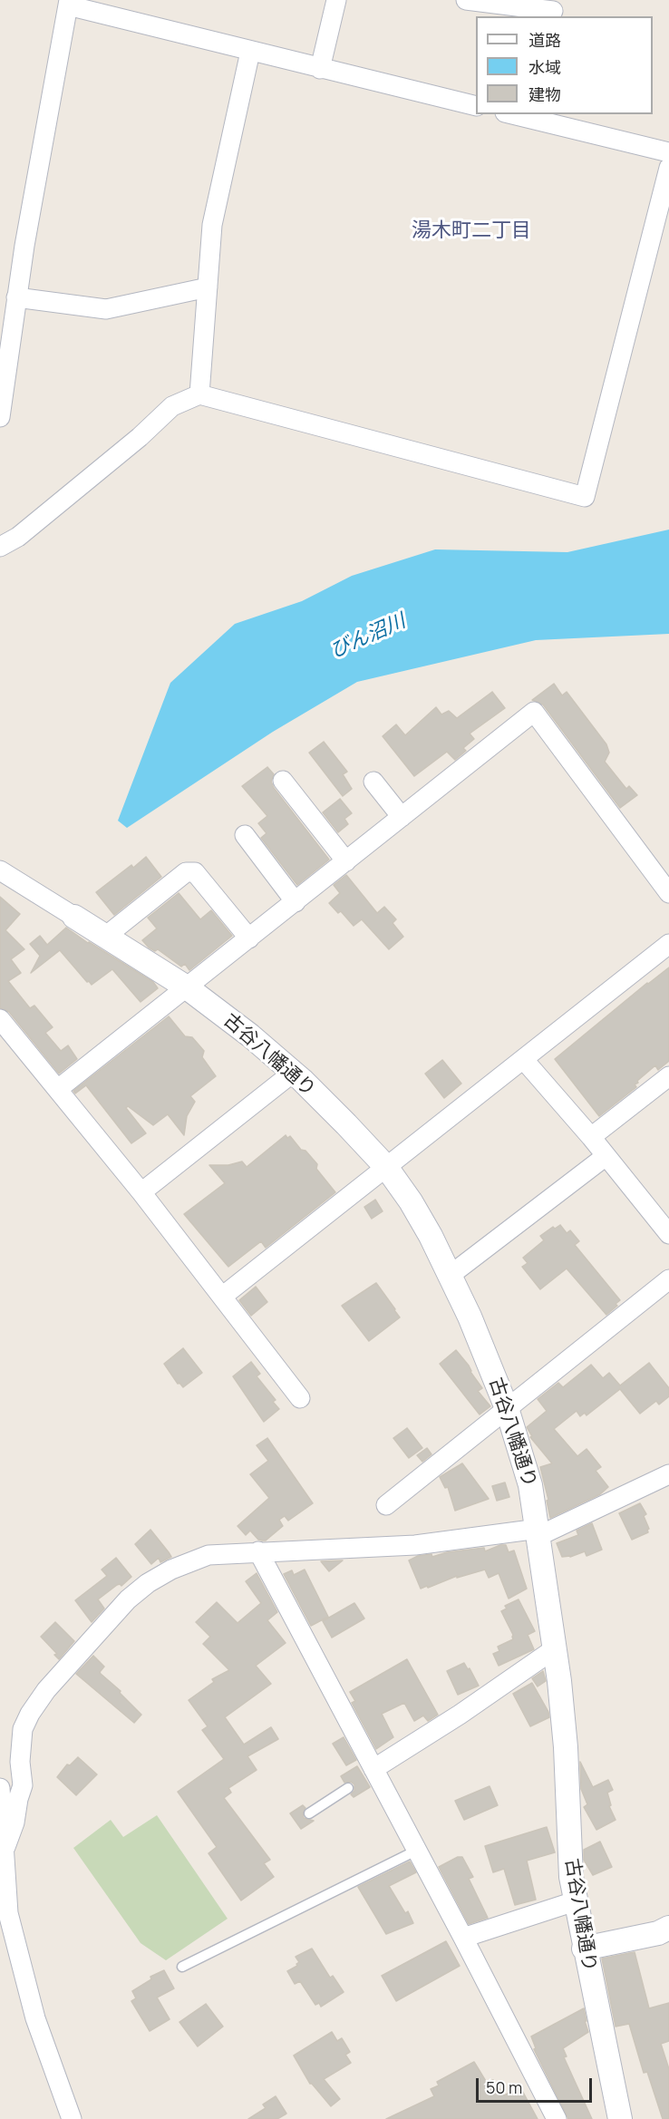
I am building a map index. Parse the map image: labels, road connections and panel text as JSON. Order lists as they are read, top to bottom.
{
  "streets": {
    "street": ["古谷八幡通り"]
  },
  "districts": ["湯木町二丁目"],
  "water": ["びん沼川"],
  "legend": ["道路", "水域", "建物"],
  "scale_bar": "50 m"
}
